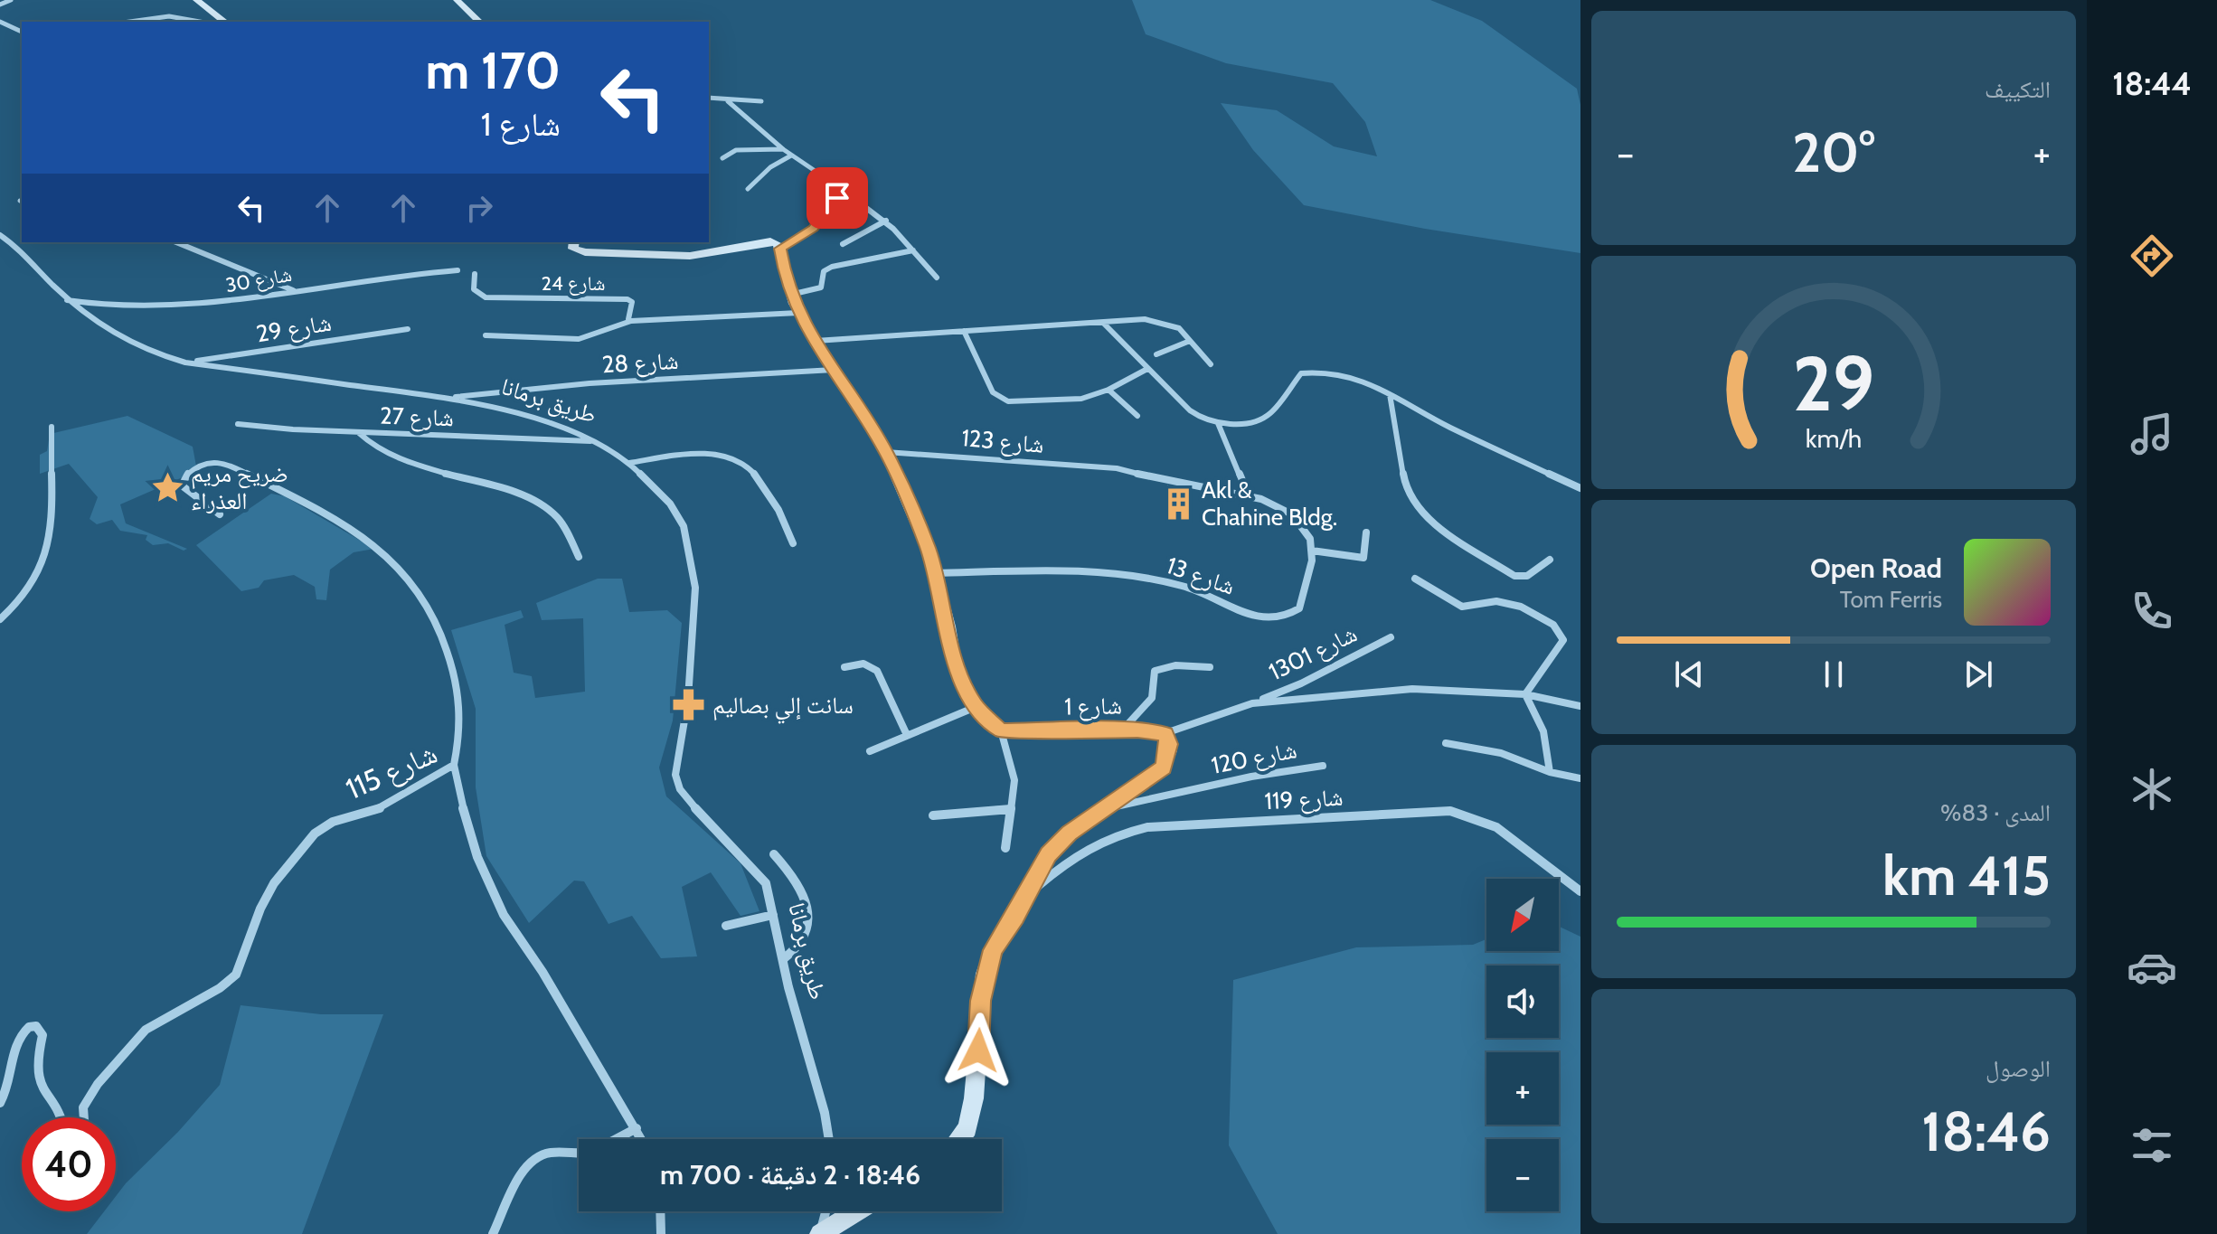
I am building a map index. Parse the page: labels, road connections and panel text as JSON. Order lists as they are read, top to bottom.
{
  "streets": {
    "street": [
      "شارع 30",
      "شارع 24",
      "شارع 29",
      "شارع 28",
      "طريق برمانا",
      "شارع 27",
      "شارع 123",
      "شارع 13",
      "شارع 1301",
      "شارع 1",
      "شارع 120",
      "شارع 115",
      "شارع 119"
    ]
  },
  "crossings": [
    ["شارع 30", "طريق برمانا"],
    ["شارع 29", "طريق برمانا"],
    ["شارع 28", "طريق برمانا"],
    ["طريق برمانا", "شارع 27"]
  ],
  "places": {
    "place": ["ضريح مريم العذراء"],
    "building": ["Akl & Chahine Bldg."],
    "pharmacy": ["سانت إلي بصاليم"]
  },
  "north": "bottom left",
  "page": {
    "tabs": "18:44",
    "tile": [
      "التكييف",
      ["المدى · 83%", "415 km"],
      ["الوصول", "18:46"]
    ],
    "turn": ["170 m", "شارع 1"],
    "heat": ["−", "20°", "+"],
    "song": ["Open Road", "Tom Ferris"],
    "map_buttons": ["+", "−"],
    "limit": "40",
    "trip": "18:46 · 2 دقيقة · 700 m",
    "gauge": ["29", "km/h"]
  }
}
